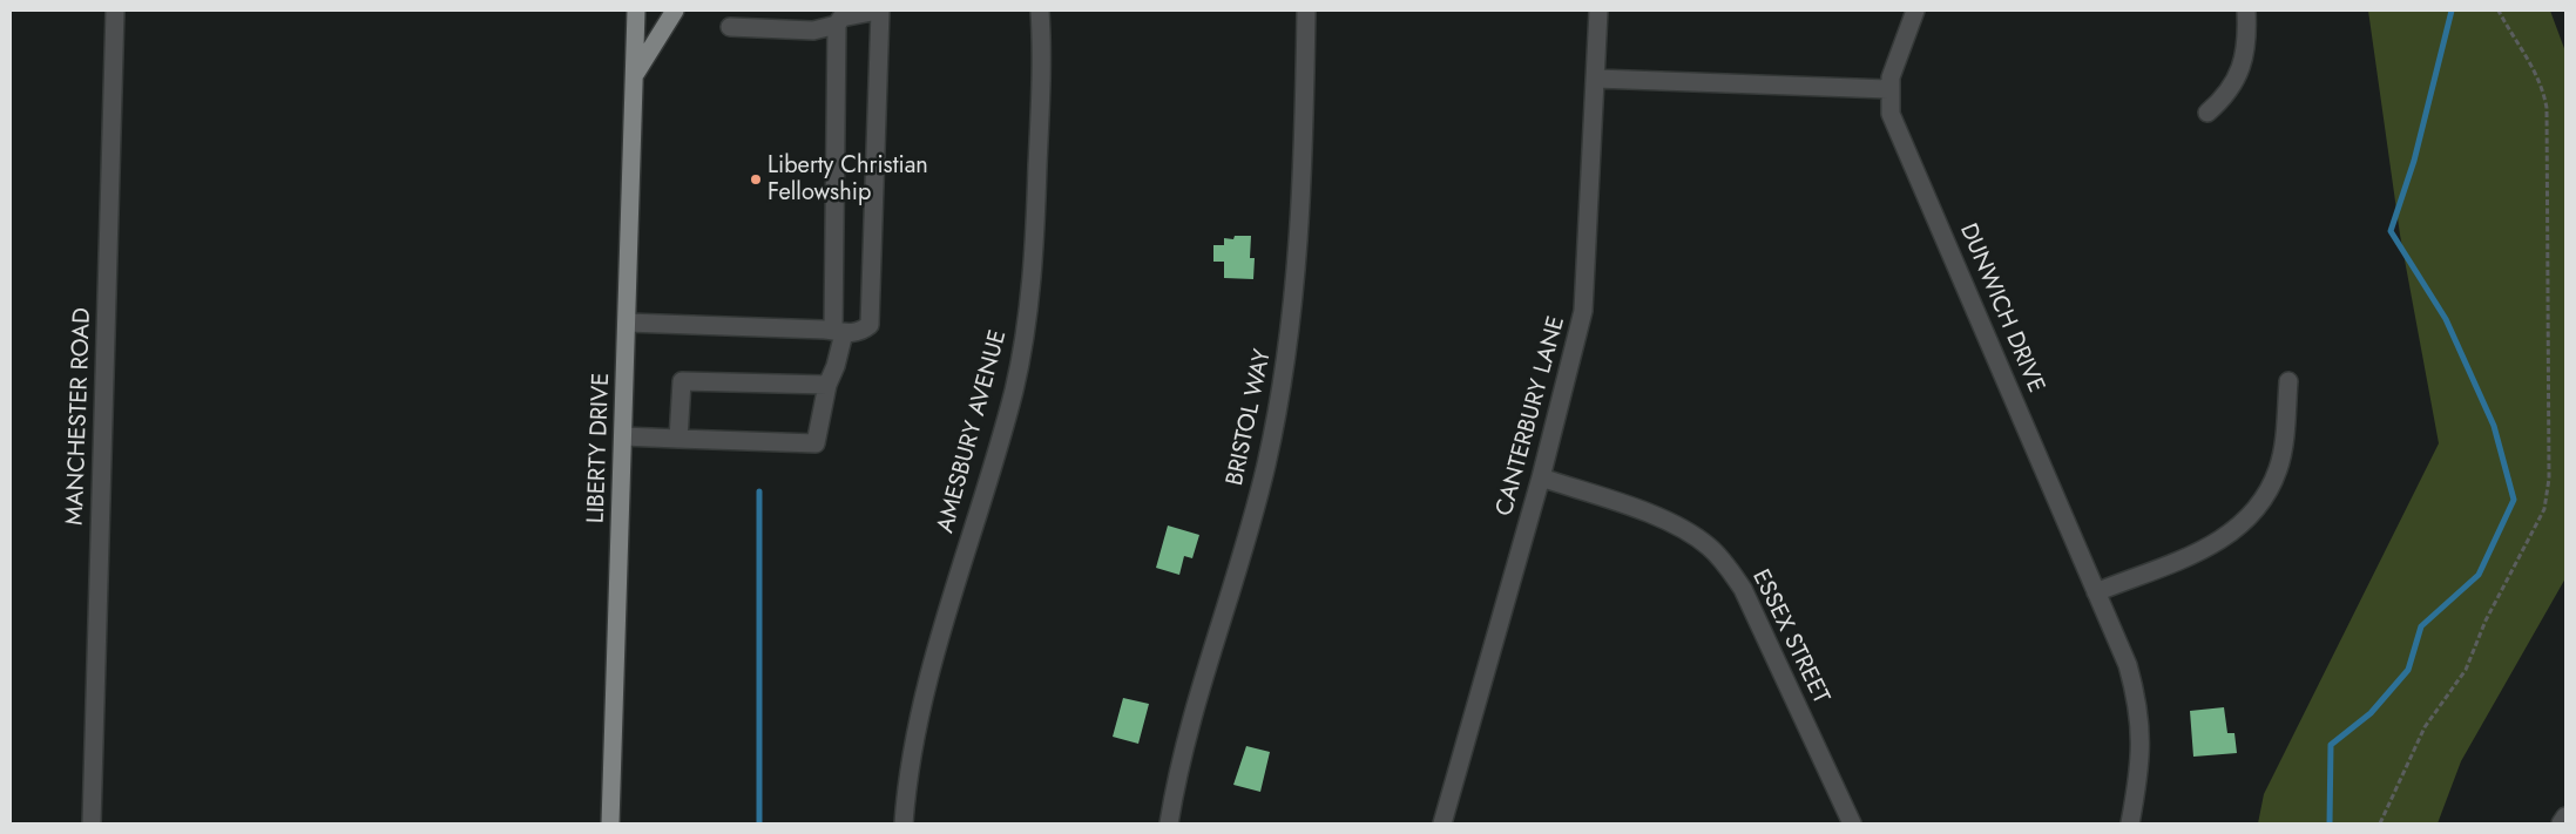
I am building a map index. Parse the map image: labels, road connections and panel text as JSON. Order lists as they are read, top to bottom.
{
  "streets": {
    "main road": ["LIBERTY DRIVE"],
    "street": [
      "DUNWICH DRIVE",
      "MANCHESTER ROAD",
      "CANTERBURY LANE",
      "BRISTOL WAY",
      "AMESBURY AVENUE",
      "ESSEX STREET"
    ]
  },
  "crossings": [
    ["CANTERBURY LANE", "ESSEX STREET"]
  ],
  "places": ["Liberty Christian Fellowship"]
}
